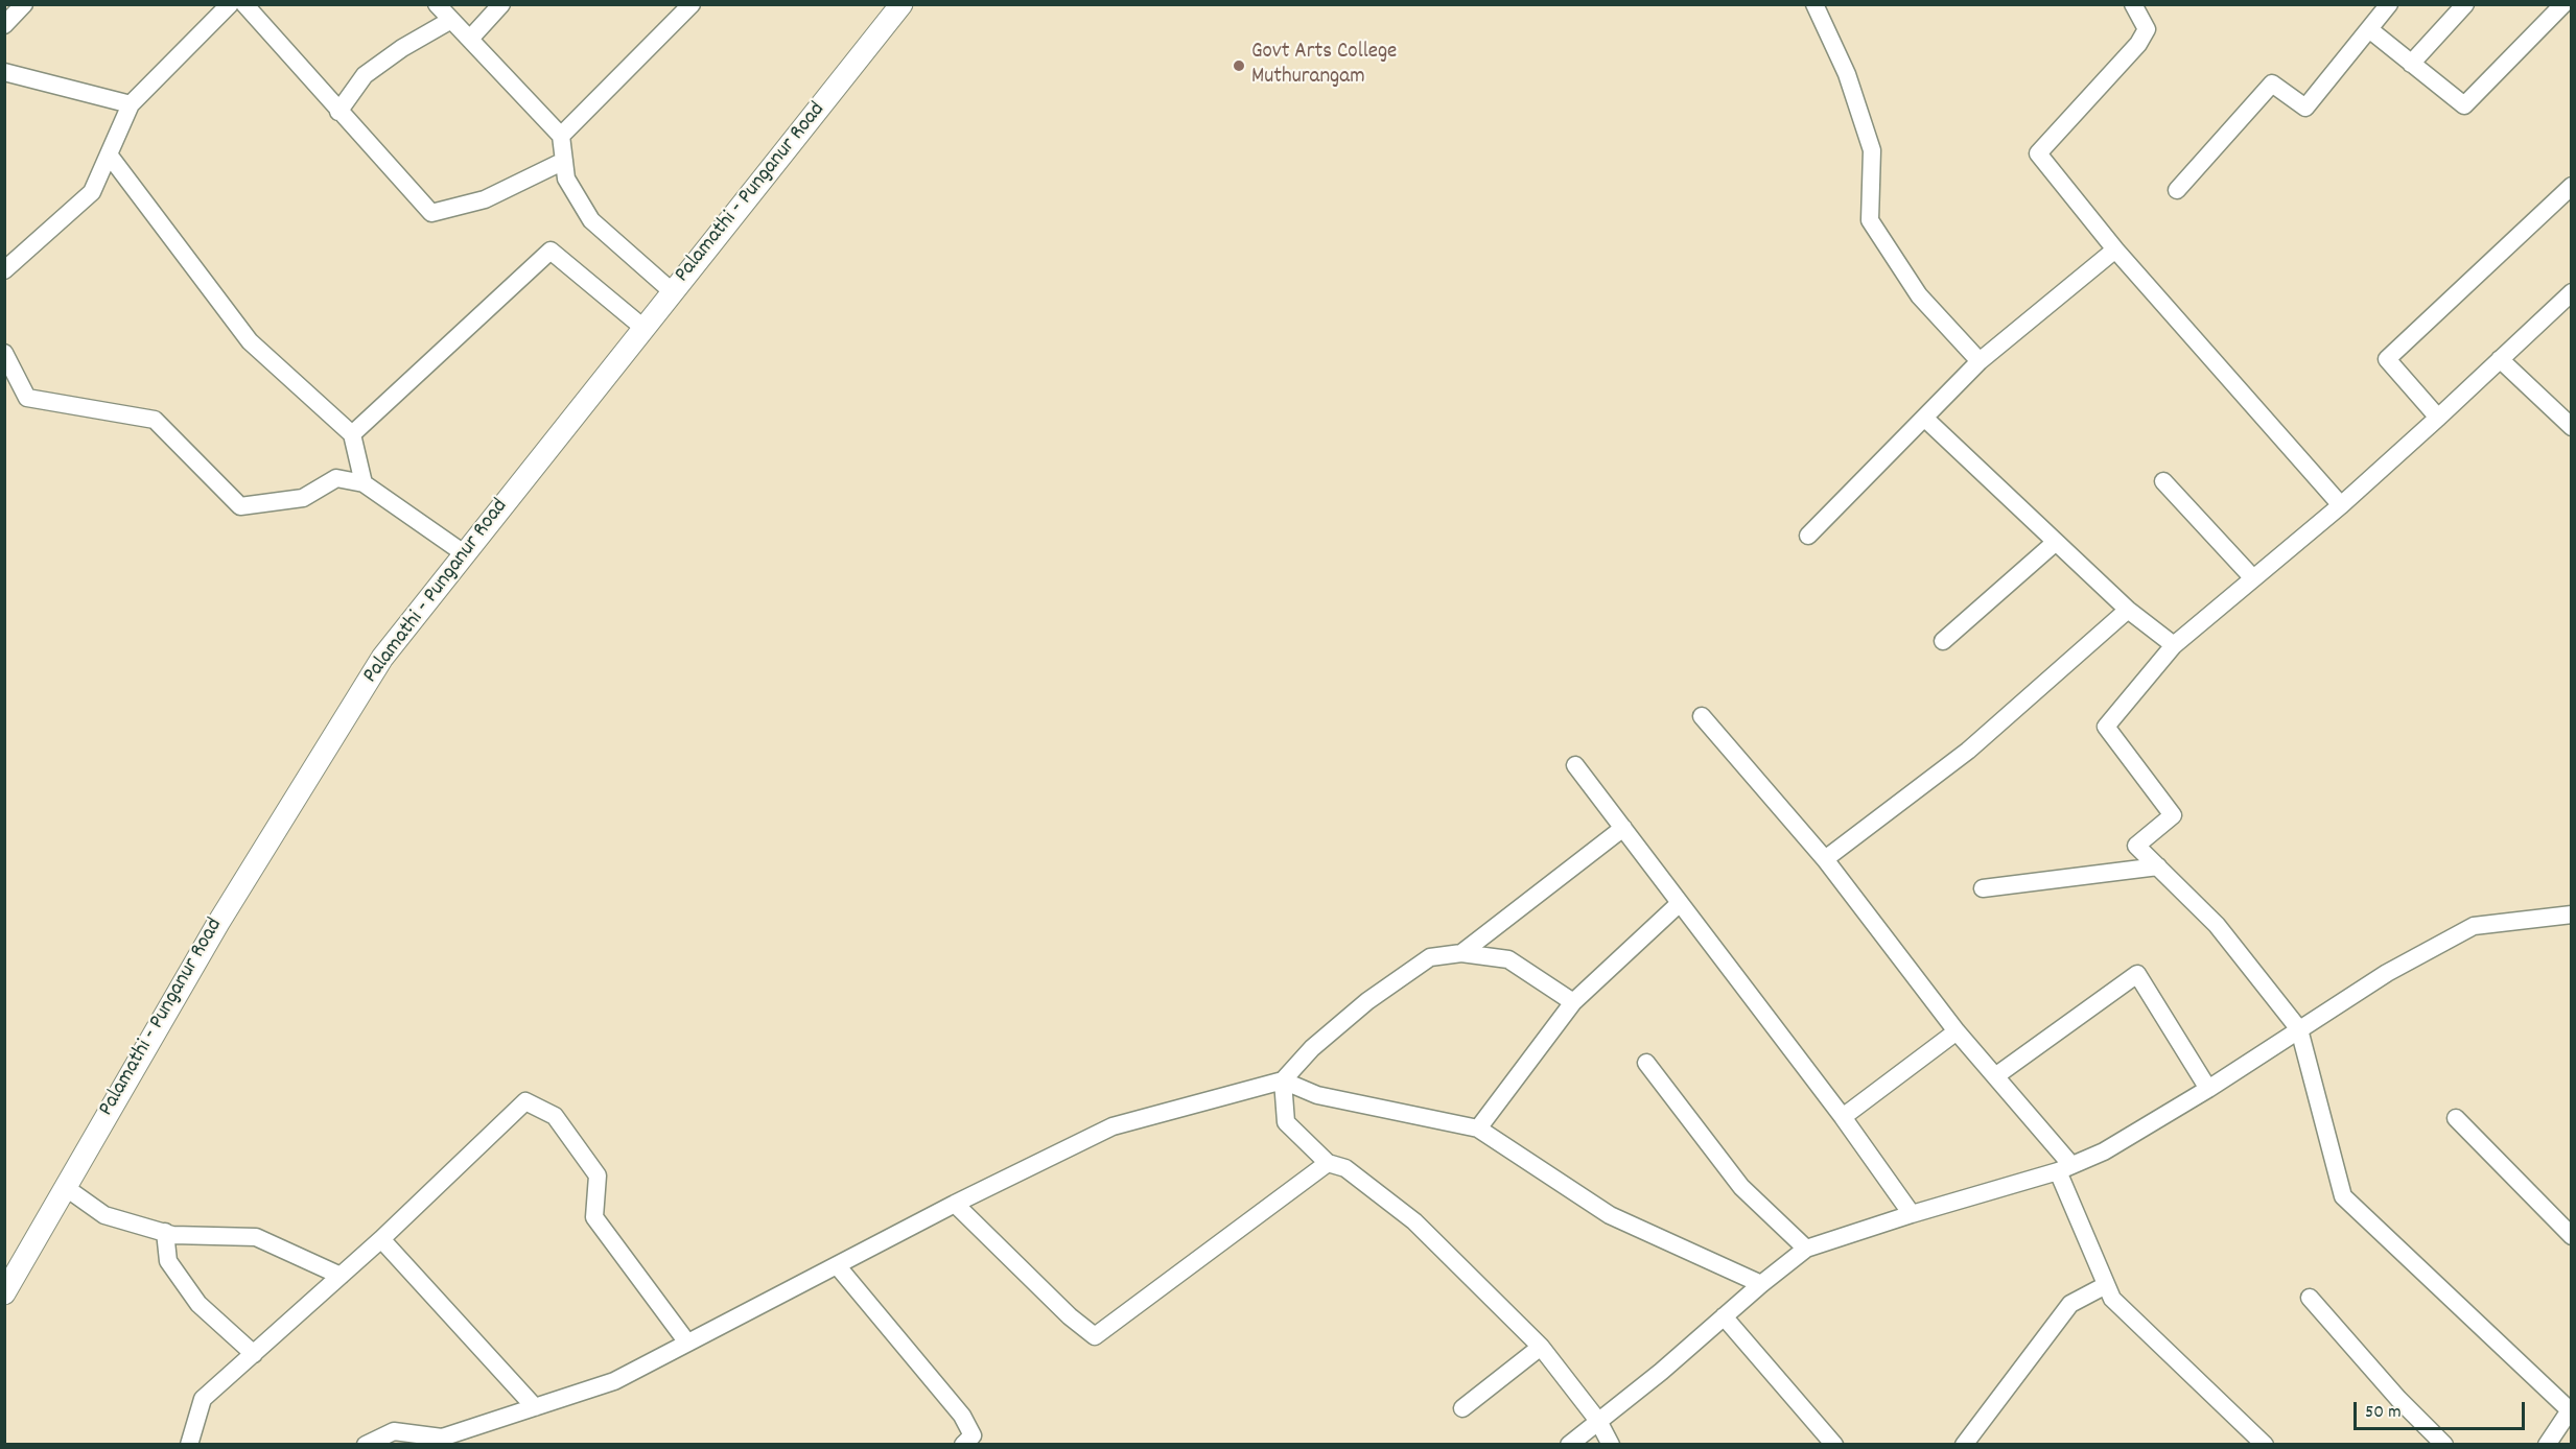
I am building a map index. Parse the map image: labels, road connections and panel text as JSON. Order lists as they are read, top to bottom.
{
  "streets": {
    "street": ["Palamathi - Punganur Road"]
  },
  "places": ["Govt Arts College Muthurangam"],
  "scale_bar": "50 m"
}
